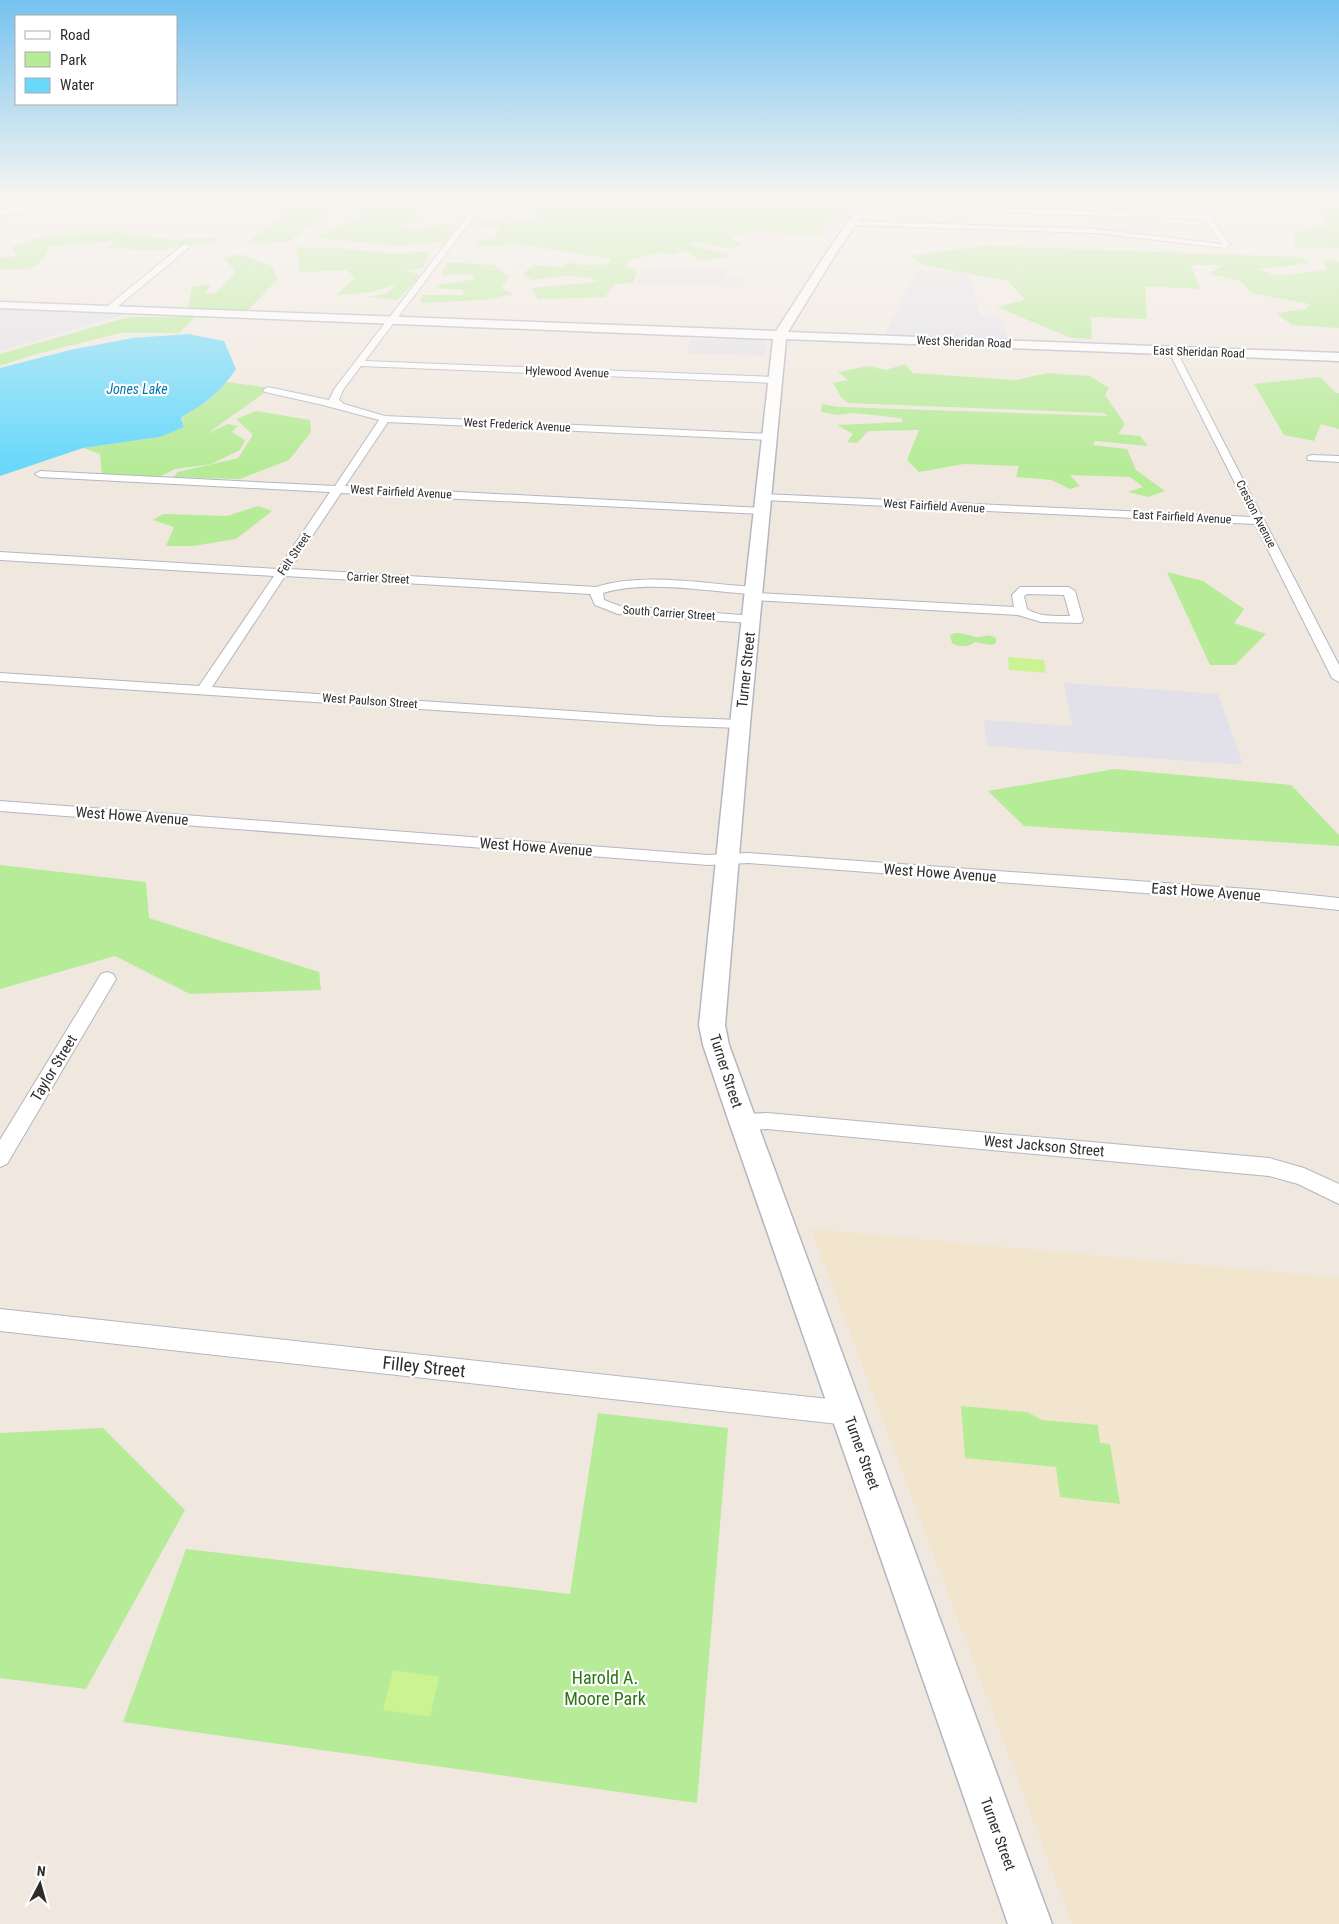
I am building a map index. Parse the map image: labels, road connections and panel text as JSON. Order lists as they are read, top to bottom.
{
  "streets": {
    "street": [
      "West Sheridan Road",
      "East Sheridan Road",
      "Hylewood Avenue",
      "West Frederick Avenue",
      "West Fairfield Avenue",
      "Creston Avenue",
      "East Fairfield Avenue",
      "Felt Street",
      "Carrier Street",
      "South Carrier Street",
      "Turner Street",
      "West Paulson Street",
      "West Howe Avenue",
      "East Howe Avenue",
      "Taylor Street",
      "West Jackson Street",
      "Filley Street"
    ]
  },
  "crossings": [
    ["West Sheridan Road", "East Sheridan Road"],
    ["West Sheridan Road", "Turner Street"],
    ["East Sheridan Road", "Creston Avenue"],
    ["Hylewood Avenue", "Turner Street"],
    ["West Frederick Avenue", "Felt Street"],
    ["West Frederick Avenue", "Turner Street"],
    ["West Fairfield Avenue", "East Fairfield Avenue"],
    ["West Fairfield Avenue", "Felt Street"],
    ["West Fairfield Avenue", "Turner Street"],
    ["Creston Avenue", "East Fairfield Avenue"],
    ["Felt Street", "Carrier Street"],
    ["Felt Street", "West Paulson Street"],
    ["Carrier Street", "South Carrier Street"],
    ["Carrier Street", "Turner Street"],
    ["South Carrier Street", "Turner Street"],
    ["Turner Street", "West Paulson Street"],
    ["Turner Street", "West Howe Avenue"],
    ["Turner Street", "West Jackson Street"],
    ["Turner Street", "Filley Street"],
    ["West Howe Avenue", "East Howe Avenue"]
  ],
  "water": ["Jones Lake"],
  "parks": ["Harold A. Moore Park"],
  "legend": ["Road", "Park", "Water"],
  "north": "top"
}
